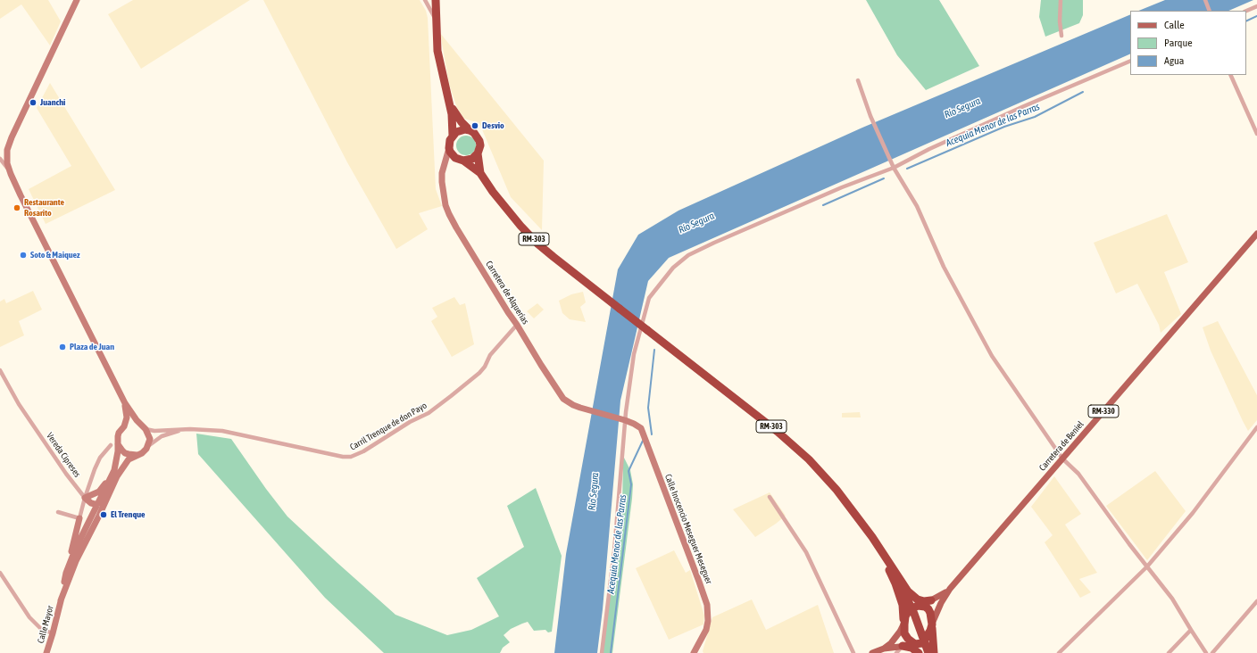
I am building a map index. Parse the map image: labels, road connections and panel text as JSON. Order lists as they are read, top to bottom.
{
  "streets": {
    "highway": ["RM-303"],
    "main road": [
      "Carretera de Alquerías",
      "RM-330",
      "Carretera de Beniel",
      "Calle Inocencio Meseguer Meseguer",
      "Calle Mayor"
    ],
    "street": ["Carril Trenque de don Payo", "Vereda Cipreses"]
  },
  "crossings": [
    ["RM-303", "Carretera de Alquerías"],
    ["Carretera de Alquerías", "Carril Trenque de don Payo"],
    ["Carretera de Alquerías", "Calle Inocencio Meseguer Meseguer"]
  ],
  "water": ["Río Segura", "Acequia Menor de las Parras"],
  "places": [
    "Juanchi",
    "Desvio",
    "Restaurante Rosarito",
    "Soto & Maiquez",
    "Plaza de Juan",
    "El Trenque"
  ],
  "legend": ["Calle", "Parque", "Agua"]
}
